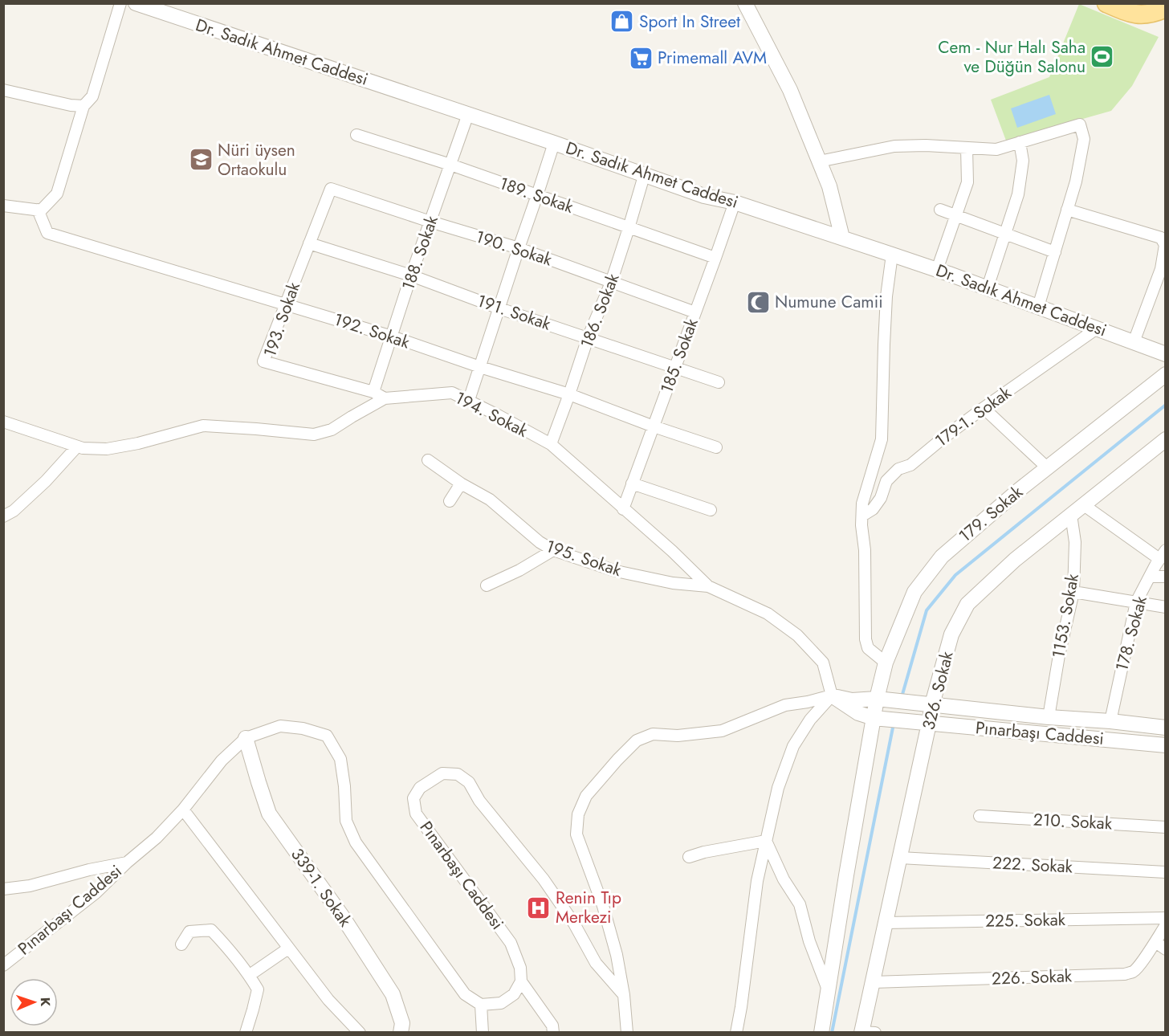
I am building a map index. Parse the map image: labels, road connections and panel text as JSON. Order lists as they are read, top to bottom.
{
  "streets": {
    "street": [
      "Dr. Sadık Ahmet Caddesi",
      "189. Sokak",
      "190. Sokak",
      "188. Sokak",
      "186. Sokak",
      "191. Sokak",
      "193. Sokak",
      "192. Sokak",
      "185. Sokak",
      "194. Sokak",
      "179-1. Sokak",
      "179. Sokak",
      "195. Sokak",
      "1153. Sokak",
      "178. Sokak",
      "326. Sokak",
      "Pınarbaşı Caddesi",
      "210. Sokak",
      "222. Sokak",
      "339-1. Sokak",
      "225. Sokak",
      "226. Sokak"
    ]
  },
  "crossings": [
    ["Dr. Sadık Ahmet Caddesi", "188. Sokak"],
    ["Dr. Sadık Ahmet Caddesi", "186. Sokak"],
    ["Dr. Sadık Ahmet Caddesi", "185. Sokak"],
    ["Dr. Sadık Ahmet Caddesi", "179-1. Sokak"],
    ["189. Sokak", "188. Sokak"],
    ["189. Sokak", "186. Sokak"],
    ["189. Sokak", "185. Sokak"],
    ["190. Sokak", "188. Sokak"],
    ["190. Sokak", "186. Sokak"],
    ["190. Sokak", "193. Sokak"],
    ["190. Sokak", "185. Sokak"],
    ["188. Sokak", "191. Sokak"],
    ["188. Sokak", "193. Sokak"],
    ["188. Sokak", "192. Sokak"],
    ["186. Sokak", "191. Sokak"],
    ["186. Sokak", "192. Sokak"],
    ["186. Sokak", "194. Sokak"],
    ["191. Sokak", "193. Sokak"],
    ["191. Sokak", "185. Sokak"],
    ["193. Sokak", "192. Sokak"],
    ["193. Sokak", "194. Sokak"],
    ["192. Sokak", "185. Sokak"],
    ["185. Sokak", "194. Sokak"],
    ["194. Sokak", "195. Sokak"],
    ["194. Sokak", "Pınarbaşı Caddesi"],
    ["179. Sokak", "Pınarbaşı Caddesi"],
    ["1153. Sokak", "326. Sokak"],
    ["1153. Sokak", "Pınarbaşı Caddesi"],
    ["178. Sokak", "Pınarbaşı Caddesi"],
    ["326. Sokak", "Pınarbaşı Caddesi"],
    ["326. Sokak", "222. Sokak"],
    ["326. Sokak", "225. Sokak"],
    ["326. Sokak", "226. Sokak"],
    ["Pınarbaşı Caddesi", "339-1. Sokak"]
  ],
  "places": {
    "shop": ["Sport In Street"],
    "sports": ["Cem - Nur Halı Saha ve Düğün Salonu"],
    "supermarket": ["Primemall AVM"],
    "school or university": ["Nüri üysen Ortaokulu"],
    "mosque": ["Numune Camii"],
    "hospital": ["Renin Tıp Merkezi"]
  },
  "north": "right"
}
